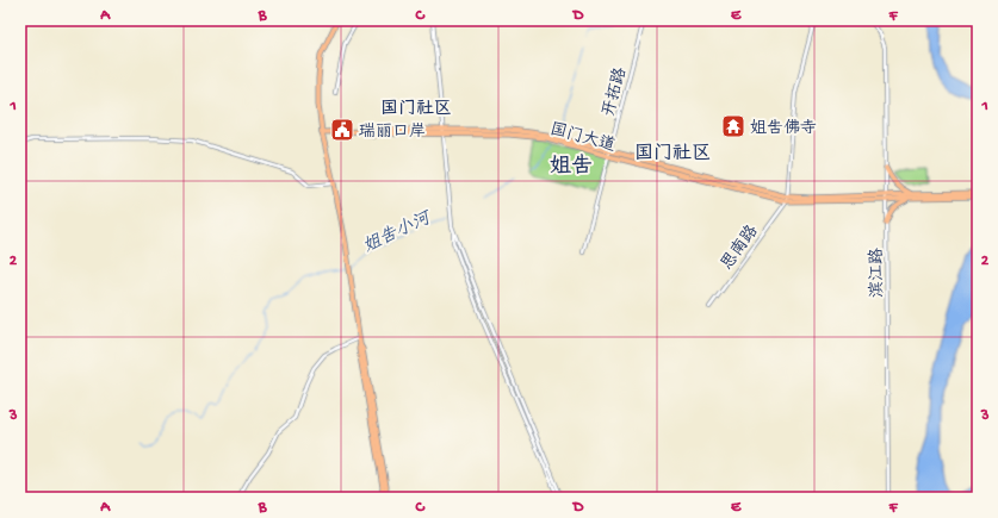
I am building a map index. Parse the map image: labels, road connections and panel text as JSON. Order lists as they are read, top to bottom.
{
  "streets": {
    "highway": ["国门大道"],
    "street": ["开拓路", "思南路", "滨江路"]
  },
  "crossings": [
    ["开拓路", "国门大道"],
    ["国门大道", "思南路"],
    ["国门大道", "滨江路"]
  ],
  "districts": ["国门社区", "国门社区", "姐告"],
  "water": ["姐告小河"],
  "places": {
    "temple": ["姐告佛寺"],
    "public building": ["瑞丽口岸"]
  },
  "grid": {
    "columns": [
      "A",
      "B",
      "C",
      "D",
      "E",
      "F"
    ],
    "rows": ["1", "2", "3"]
  }
}
